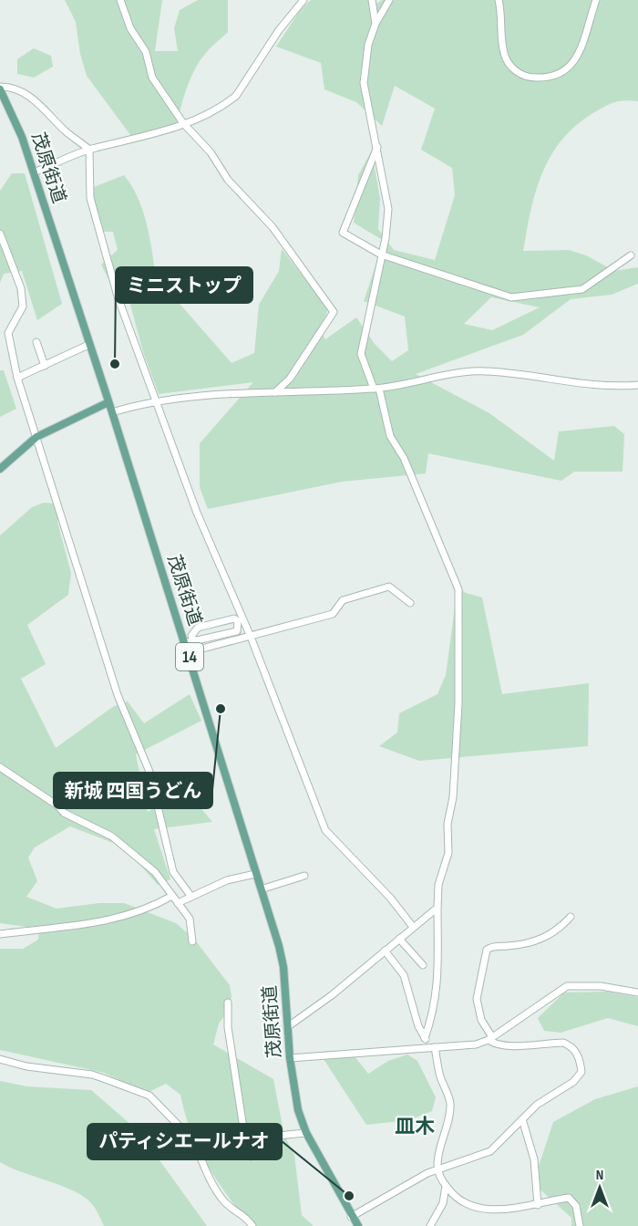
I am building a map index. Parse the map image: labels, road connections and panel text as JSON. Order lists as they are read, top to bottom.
{
  "streets": {
    "main road": ["茂原街道", "14"]
  },
  "districts": ["皿木"],
  "places": ["ミニストップ", "新城 四国うどん", "パティシエールナオ"],
  "north": "top"
}
